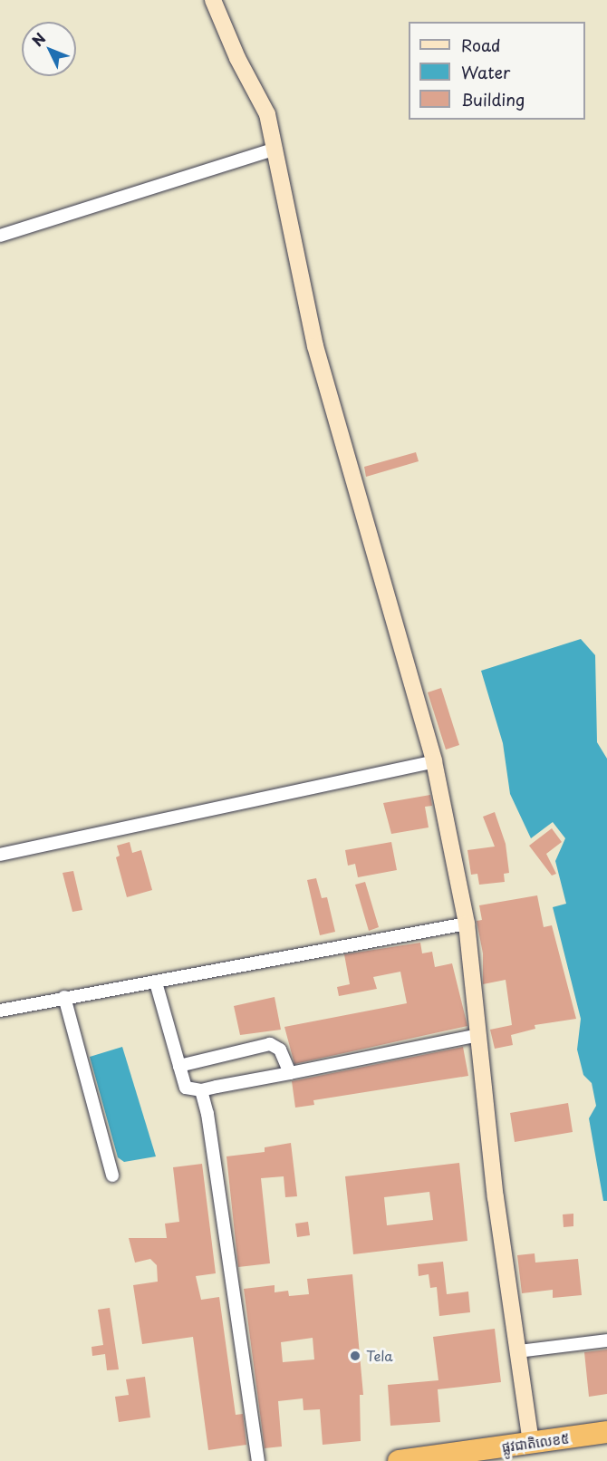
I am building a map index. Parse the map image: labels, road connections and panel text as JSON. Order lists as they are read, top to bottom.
{
  "streets": {
    "highway": ["ផ្លូវជាតិលេខ៥"]
  },
  "places": ["Tela"],
  "legend": ["Road", "Water", "Building"],
  "north": "top left"
}
